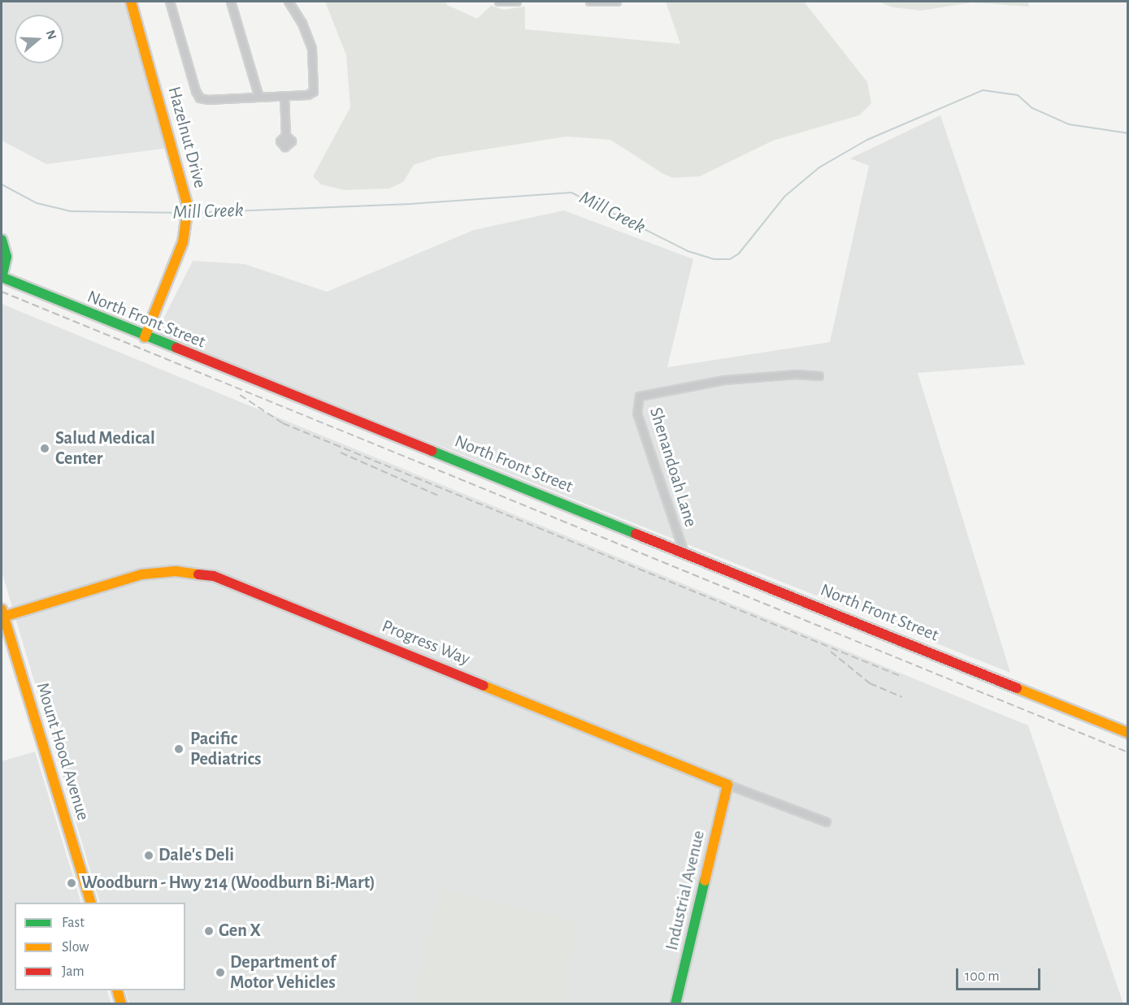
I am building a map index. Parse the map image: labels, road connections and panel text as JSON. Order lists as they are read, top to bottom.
{
  "streets": {
    "main road": [
      "Hazelnut Drive",
      "North Front Street",
      "Progress Way",
      "Mount Hood Avenue",
      "Industrial Avenue"
    ],
    "street": ["Shenandoah Lane"]
  },
  "crossings": [
    ["Hazelnut Drive", "North Front Street"],
    ["North Front Street", "Shenandoah Lane"],
    ["Progress Way", "Mount Hood Avenue"],
    ["Progress Way", "Industrial Avenue"]
  ],
  "water": ["Mill Creek"],
  "places": [
    "Salud Medical Center",
    "Pacific Pediatrics",
    "Dale's Deli",
    "Woodburn - Hwy 214 (Woodburn Bi-Mart)",
    "Gen X",
    "Department of Motor Vehicles"
  ],
  "legend": ["Fast", "Slow", "Jam"],
  "scale_bar": "100 m",
  "north": "right"
}
